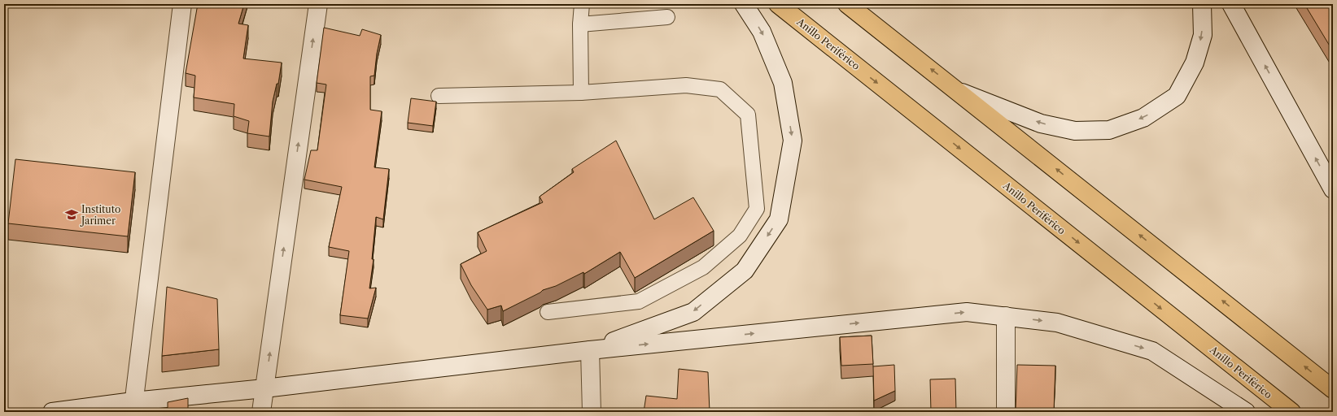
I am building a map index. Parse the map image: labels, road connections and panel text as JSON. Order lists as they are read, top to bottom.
{
  "streets": {
    "highway": ["Anillo Periférico"]
  },
  "places": {
    "school or university": ["Instituto Jarimer"]
  }
}
